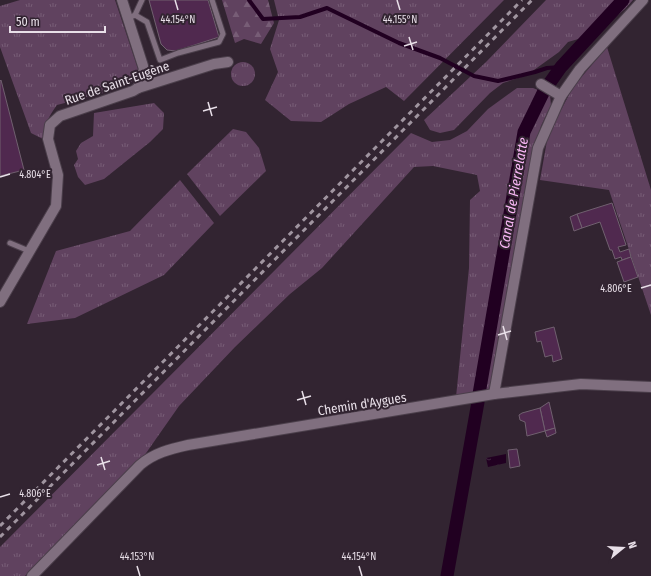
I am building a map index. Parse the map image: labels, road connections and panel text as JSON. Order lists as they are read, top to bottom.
{
  "streets": {
    "street": ["Rue de Saint-Eugène", "Chemin d'Aygues"]
  },
  "water": ["Canal de Pierrelatte"],
  "scale_bar": "50 m",
  "north": "right",
  "coordinates": [
    "44.154°N",
    "44.155°N",
    "4.804°E",
    "4.806°E",
    "44.153°N"
  ]
}
